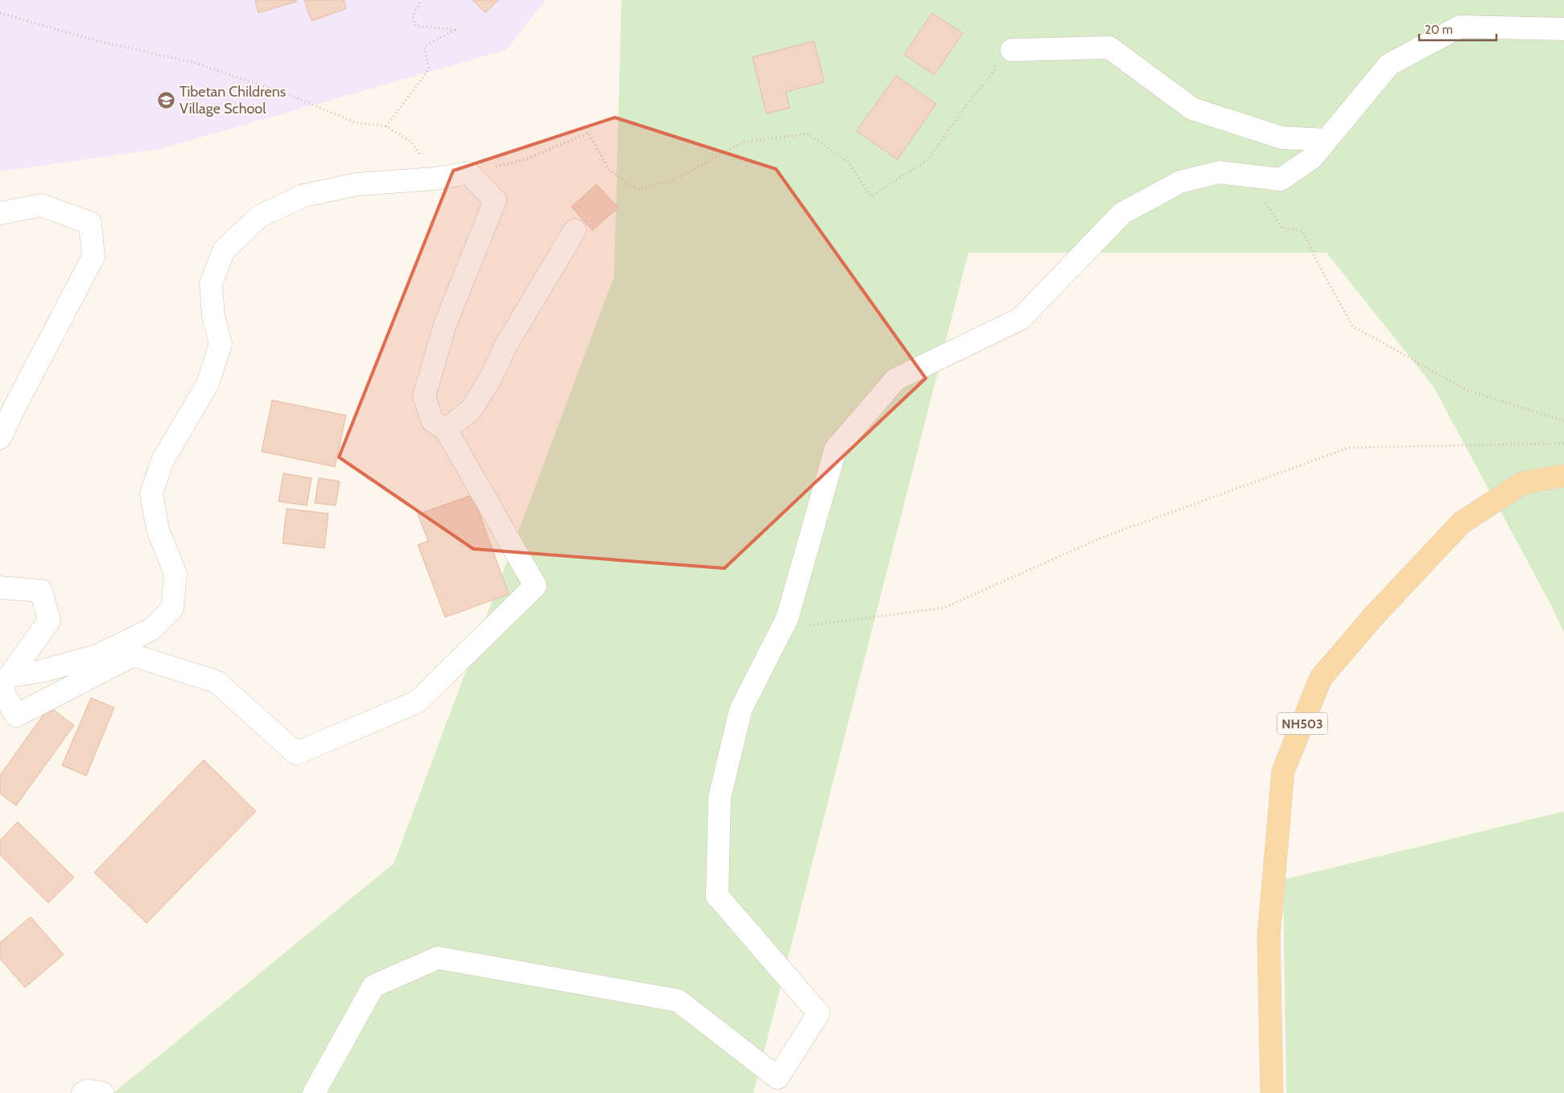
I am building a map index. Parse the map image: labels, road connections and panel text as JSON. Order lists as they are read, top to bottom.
{
  "streets": {
    "main road": ["NH503"]
  },
  "places": {
    "school or university": ["Tibetan Childrens Village School"]
  },
  "scale_bar": "20 m"
}
